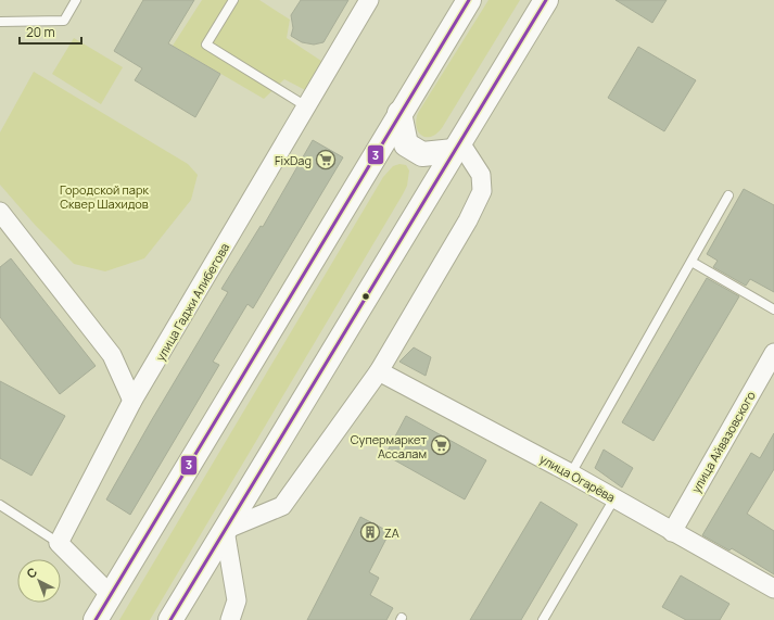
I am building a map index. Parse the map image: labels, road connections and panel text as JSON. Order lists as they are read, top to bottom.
{
  "streets": {
    "street": ["улица Гаджи Алибегова", "улица Айвазовского", "улица Огарёва"]
  },
  "crossings": [
    ["улица Айвазовского", "улица Огарёва"]
  ],
  "parks": ["Городской парк Сквер Шахидов"],
  "places": {
    "supermarket": ["FixDag", "Супермаркет Ассалам"],
    "building": ["ZA"]
  },
  "lines": ["transit line 3"],
  "scale_bar": "20 m",
  "north": "top left"
}
